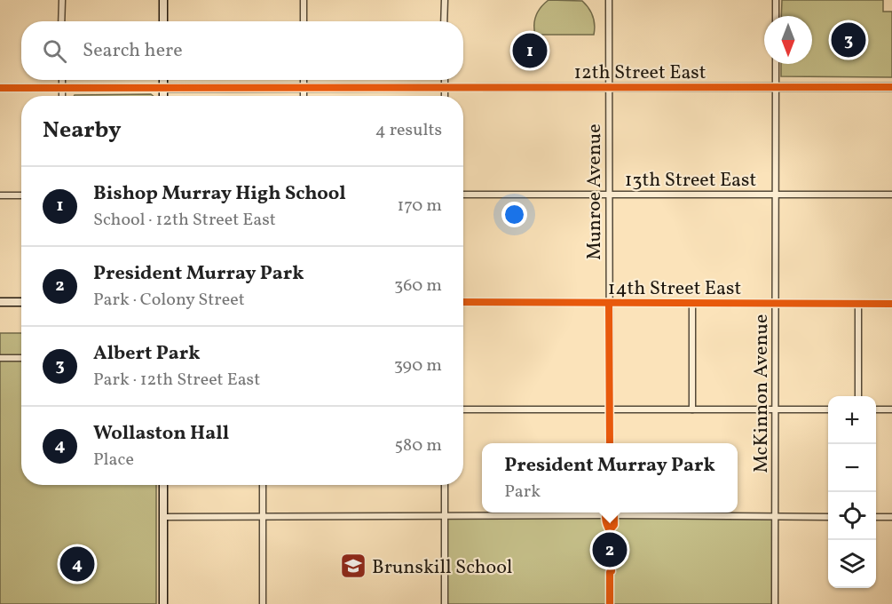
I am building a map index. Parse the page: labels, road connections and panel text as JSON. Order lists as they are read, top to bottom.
{
  "streets": {
    "street": [
      "12th Street East",
      "13th Street East",
      "Munroe Avenue",
      "14th Street East",
      "McKinnon Avenue"
    ]
  },
  "crossings": [
    ["12th Street East", "Munroe Avenue"],
    ["12th Street East", "McKinnon Avenue"],
    ["13th Street East", "Munroe Avenue"],
    ["13th Street East", "McKinnon Avenue"],
    ["Munroe Avenue", "14th Street East"],
    ["14th Street East", "McKinnon Avenue"]
  ],
  "places": {
    "school or university": ["Brunskill School"]
  },
  "north": "bottom",
  "page": {
    "pins": [
      "3",
      "1",
      "2",
      "4"
    ],
    "search": "Search here",
    "heading": ["Nearby", "4 results"],
    "list": [
      {
        "mark": "1",
        "name": "Bishop Murray High School",
        "note": "School · 12th Street East",
        "value": "170 m"
      },
      {
        "mark": "2",
        "name": "President Murray Park",
        "note": "Park · Colony Street",
        "value": "360 m"
      },
      {
        "mark": "3",
        "name": "Albert Park",
        "note": "Park · 12th Street East",
        "value": "390 m"
      },
      {
        "mark": "4",
        "name": "Wollaston Hall",
        "note": "Place",
        "value": "580 m"
      }
    ],
    "map_buttons": ["+", "−"],
    "popup": ["President Murray Park", "Park"]
  }
}
